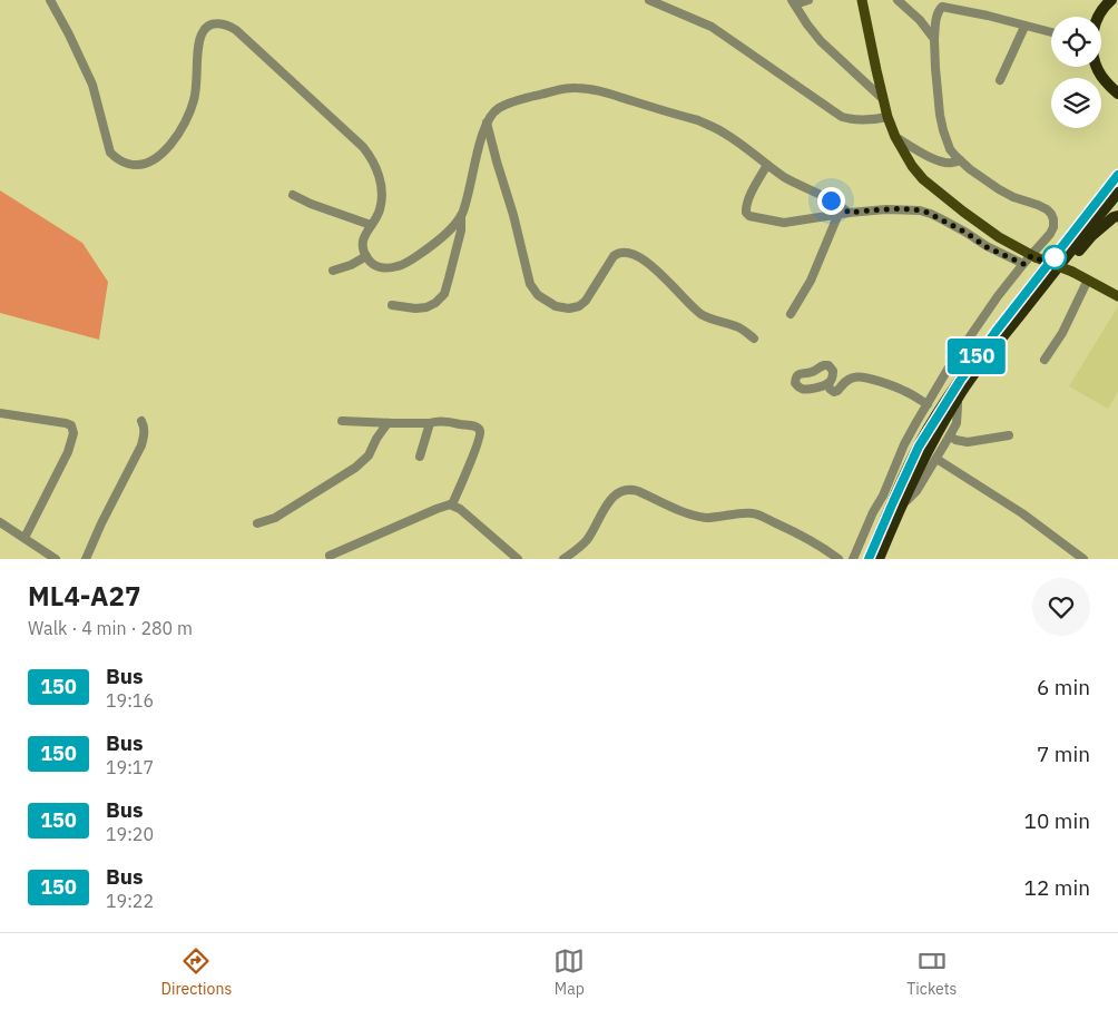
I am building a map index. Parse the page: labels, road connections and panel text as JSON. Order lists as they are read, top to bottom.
{
  "lines": ["bus line 150"],
  "page": {
    "on_map": "150",
    "heading": ["ML4-A27", "Walk · 4 min · 280 m"],
    "list": [
      {
        "mark": "150",
        "name": "Bus",
        "note": "19:16",
        "value": "6 min"
      },
      {
        "mark": "150",
        "name": "Bus",
        "note": "19:17",
        "value": "7 min"
      },
      {
        "mark": "150",
        "name": "Bus",
        "note": "19:20",
        "value": "10 min"
      },
      {
        "mark": "150",
        "name": "Bus",
        "note": "19:22",
        "value": "12 min"
      }
    ],
    "tabs": ["Directions", "Map", "Tickets"]
  }
}
